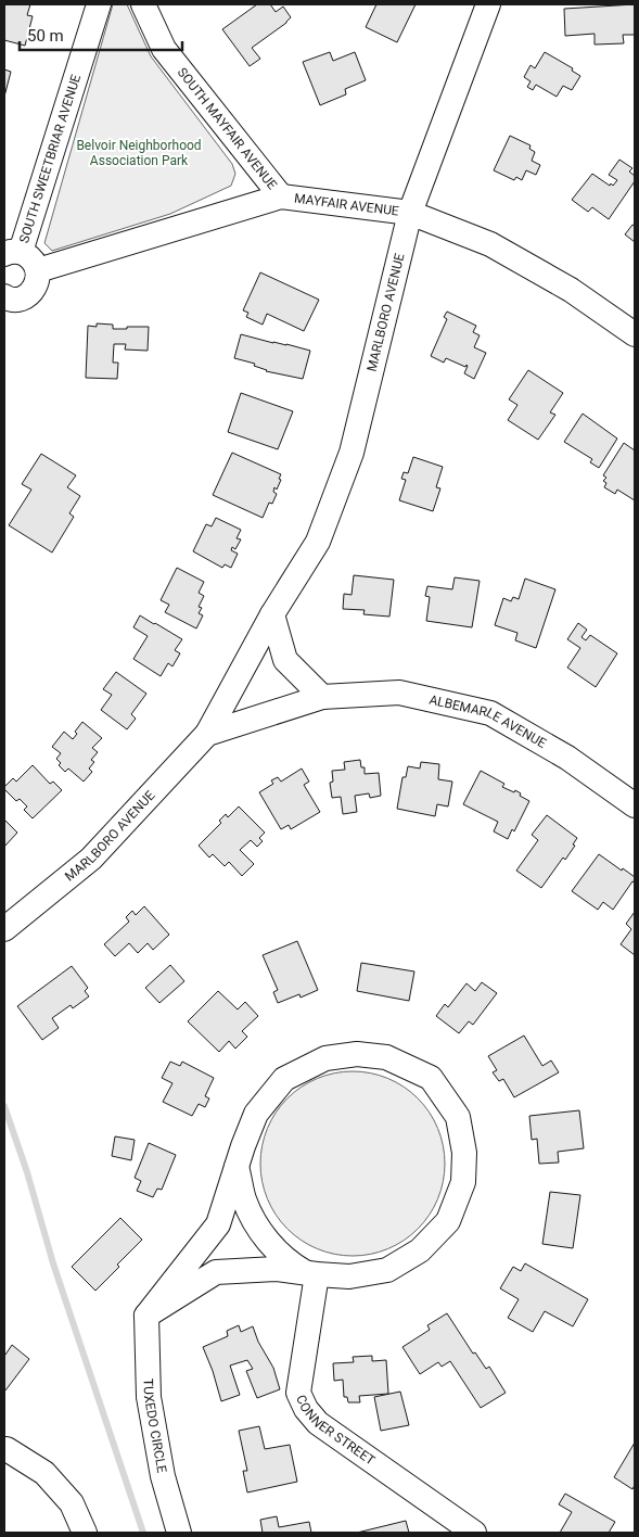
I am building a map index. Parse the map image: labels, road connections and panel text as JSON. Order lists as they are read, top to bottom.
{
  "streets": {
    "street": [
      "SOUTH MAYFAIR AVENUE",
      "SOUTH SWEETBRIAR AVENUE",
      "MAYFAIR AVENUE",
      "MARLBORO AVENUE",
      "ALBEMARLE AVENUE",
      "TUXEDO CIRCLE",
      "CONNER STREET"
    ]
  },
  "crossings": [
    ["SOUTH MAYFAIR AVENUE", "MAYFAIR AVENUE"],
    ["MAYFAIR AVENUE", "MARLBORO AVENUE"],
    ["MARLBORO AVENUE", "ALBEMARLE AVENUE"]
  ],
  "parks": ["Belvoir Neighborhood Association Park"],
  "scale_bar": "50 m"
}
